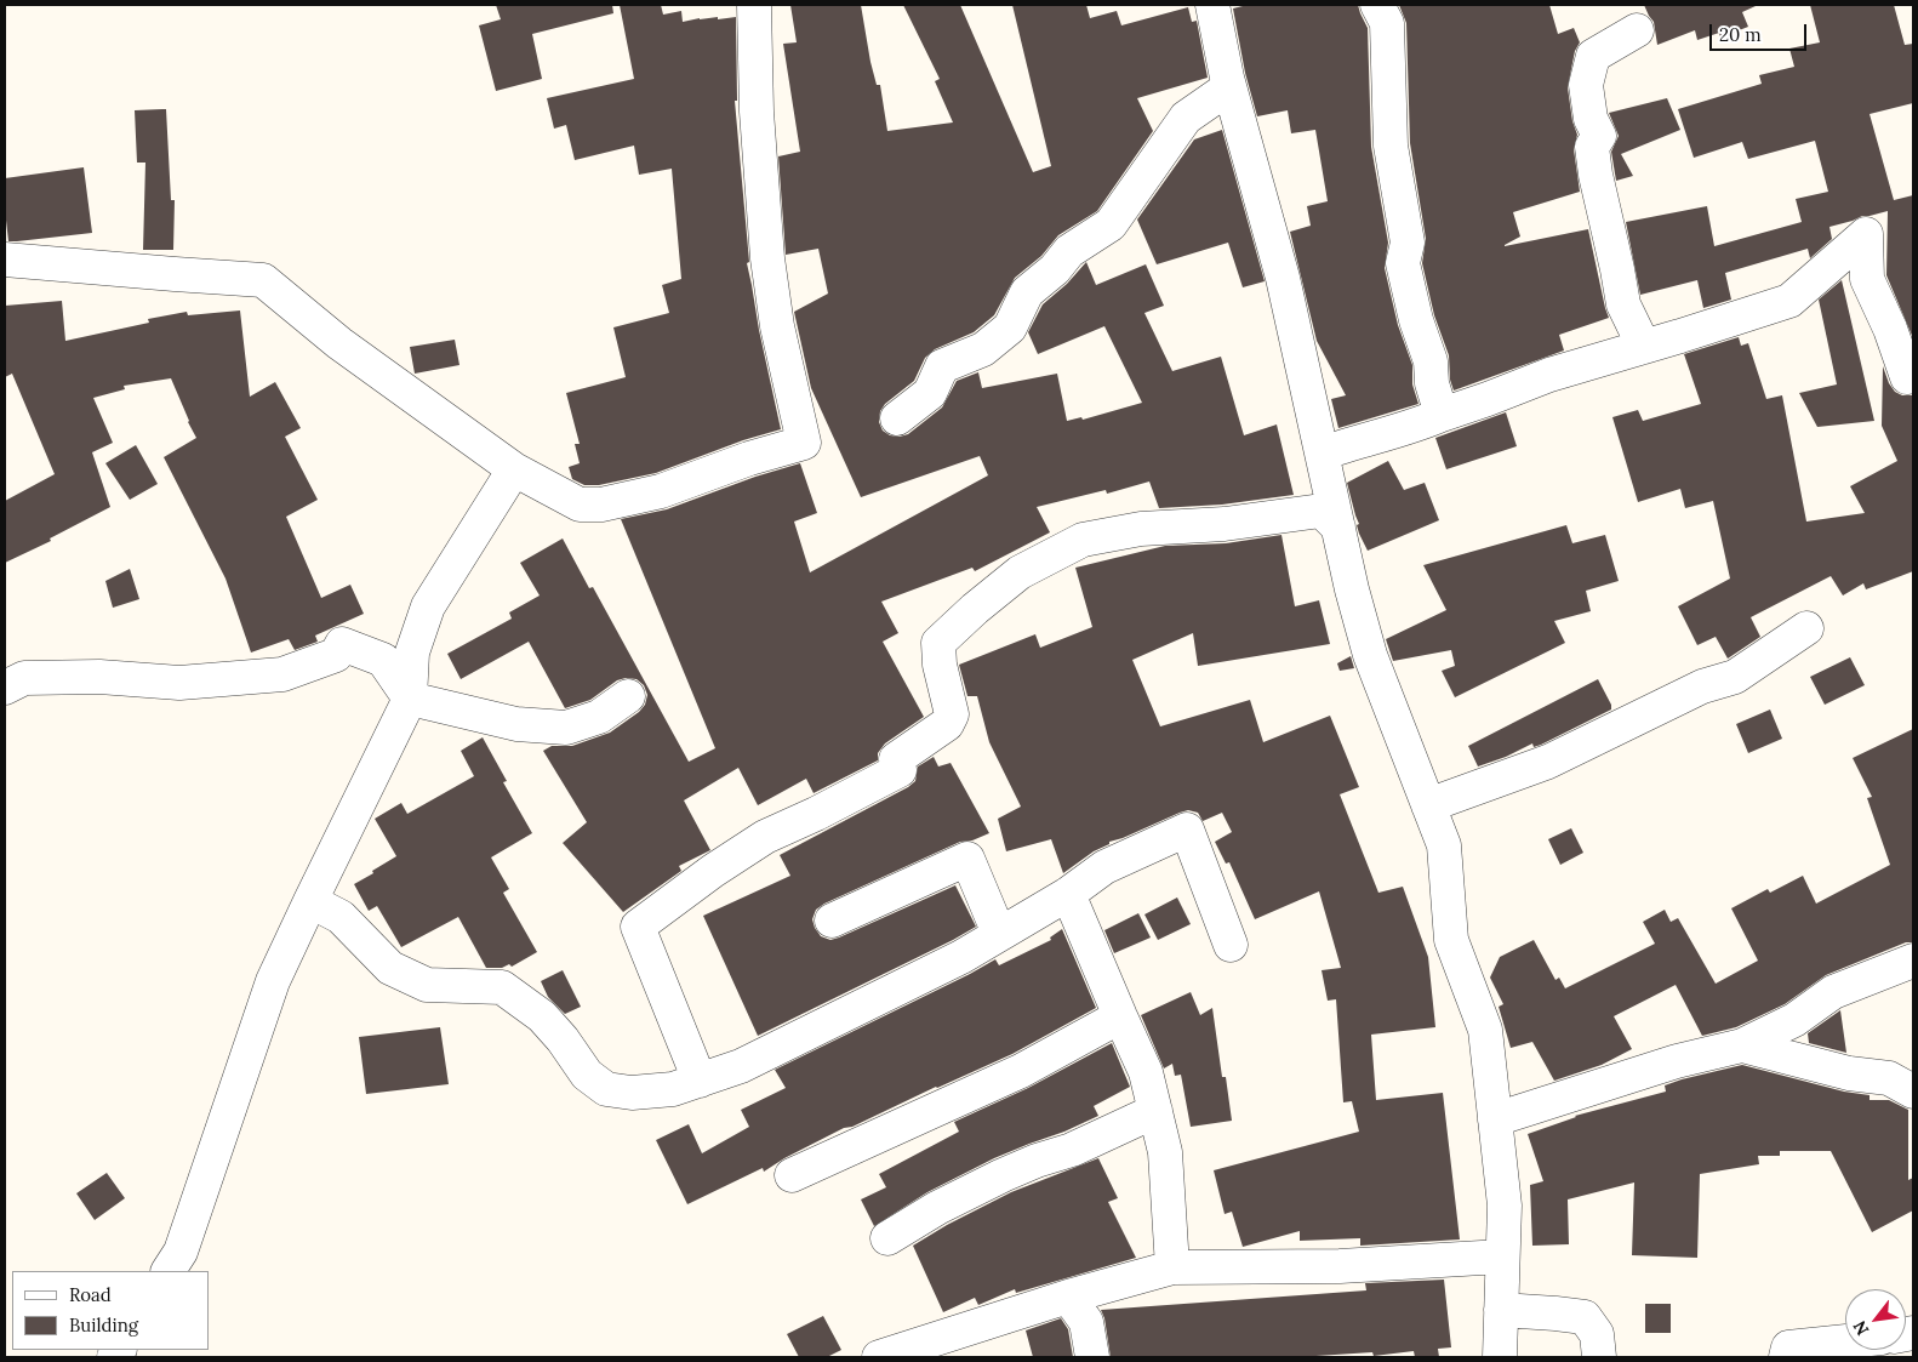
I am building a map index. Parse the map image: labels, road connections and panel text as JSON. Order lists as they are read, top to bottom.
{
  "legend": ["Road", "Building"],
  "scale_bar": "20 m",
  "north": "bottom left"
}
